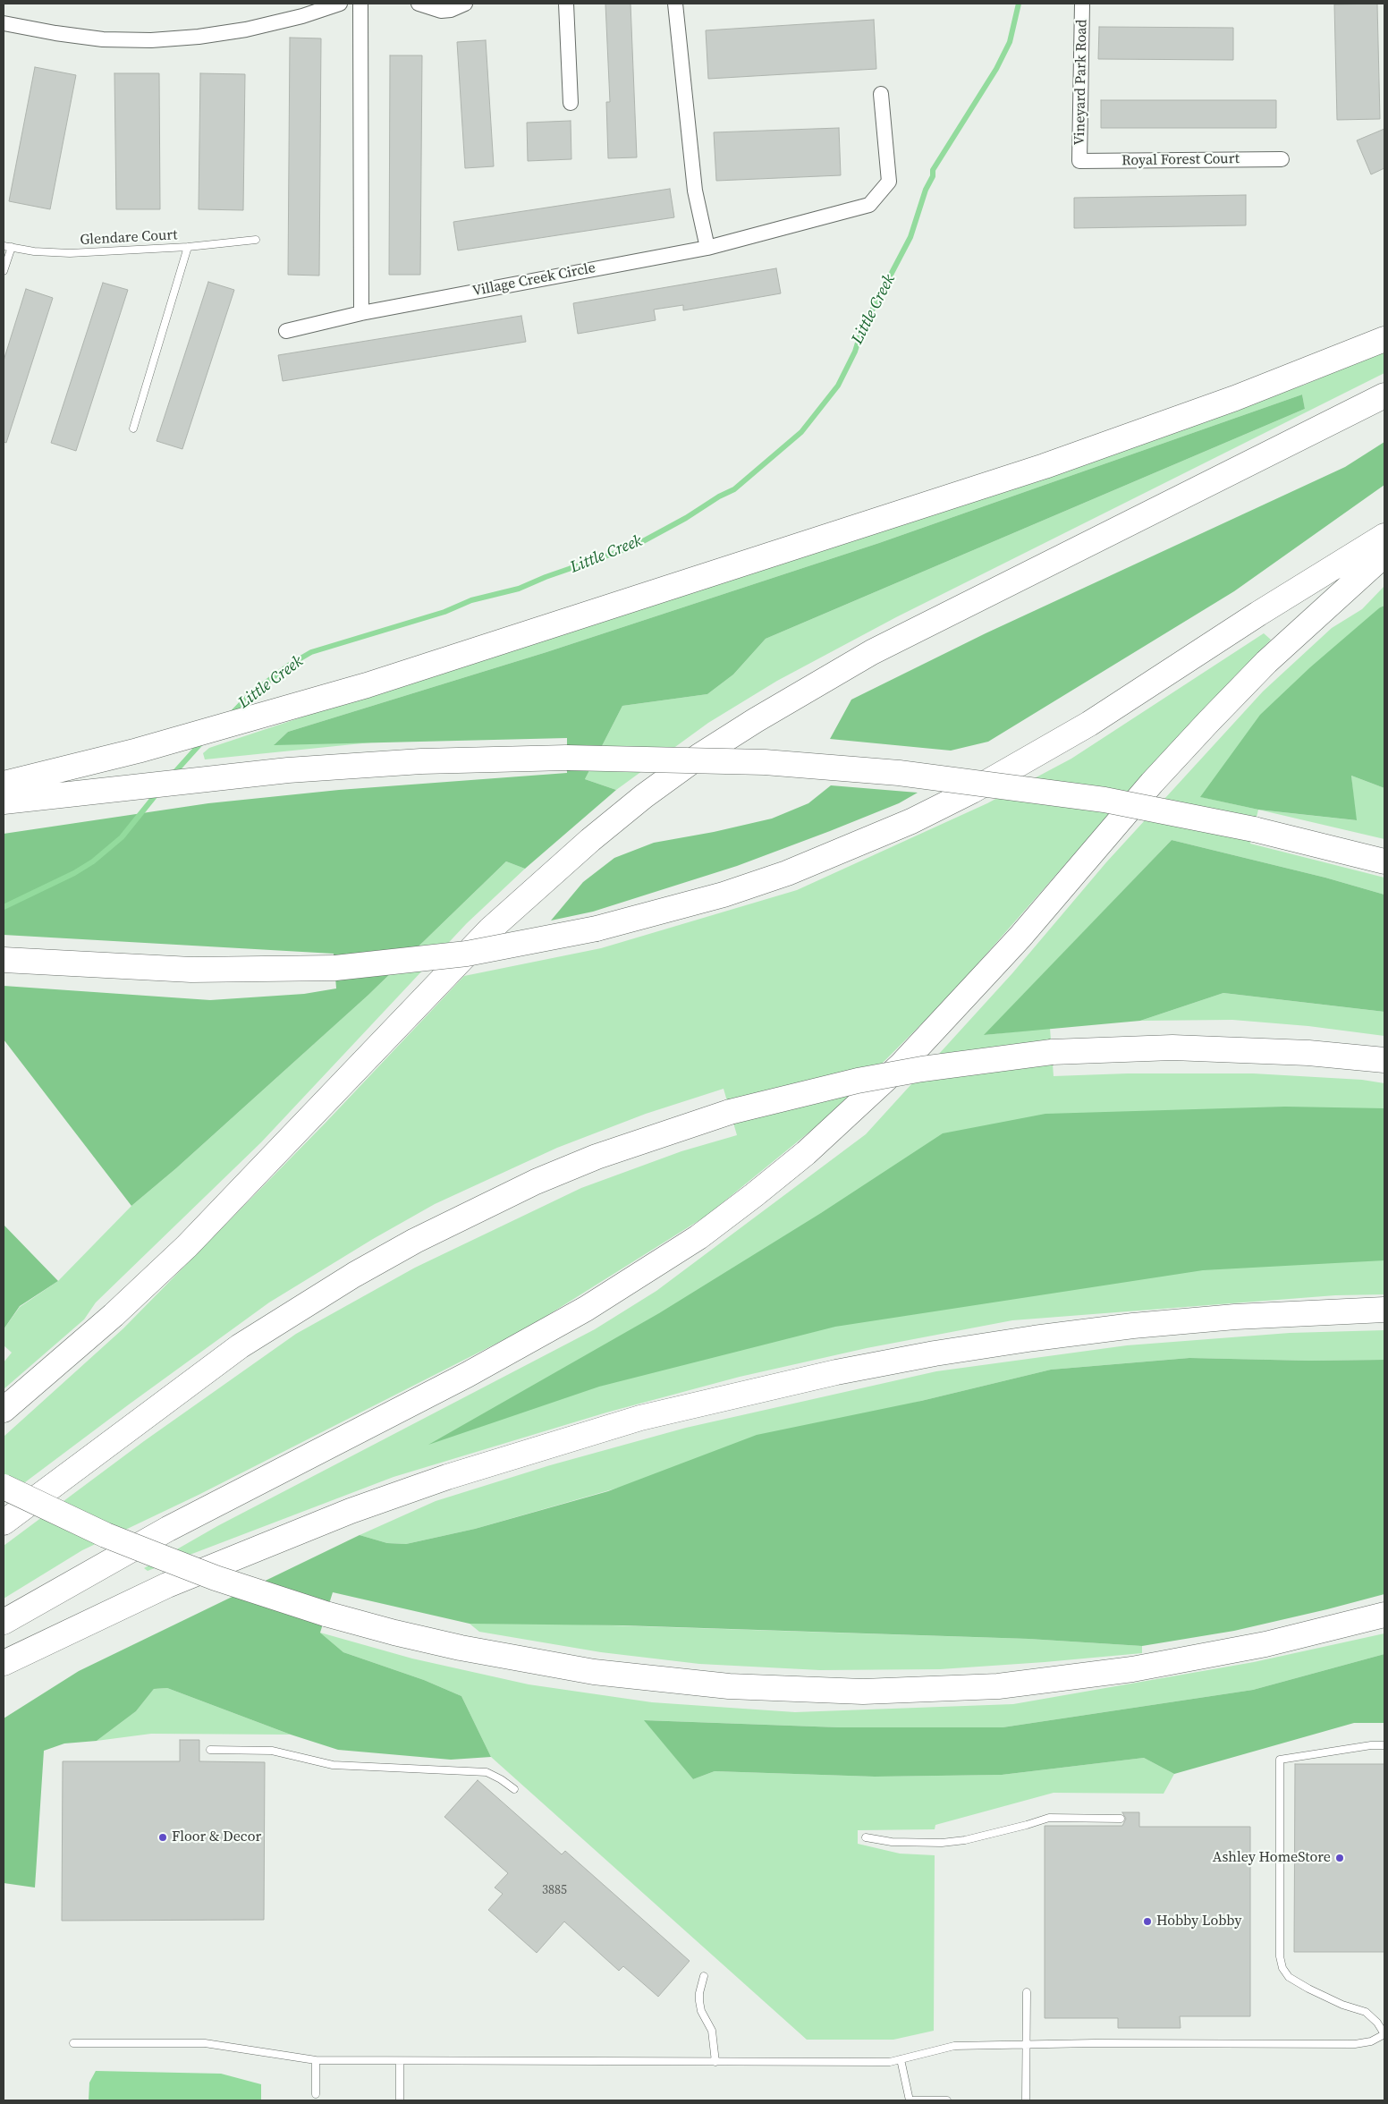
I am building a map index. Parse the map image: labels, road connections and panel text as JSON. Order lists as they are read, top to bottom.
{
  "streets": {
    "street": ["Vineyard Park Road", "Royal Forest Court", "Village Creek Circle"],
    "lane": ["Glendare Court"]
  },
  "crossings": [
    ["Vineyard Park Road", "Royal Forest Court"]
  ],
  "water": ["Little Creek"],
  "places": ["Floor & Decor", "Ashley HomeStore", "Hobby Lobby"],
  "house_numbers": ["3885"]
}
